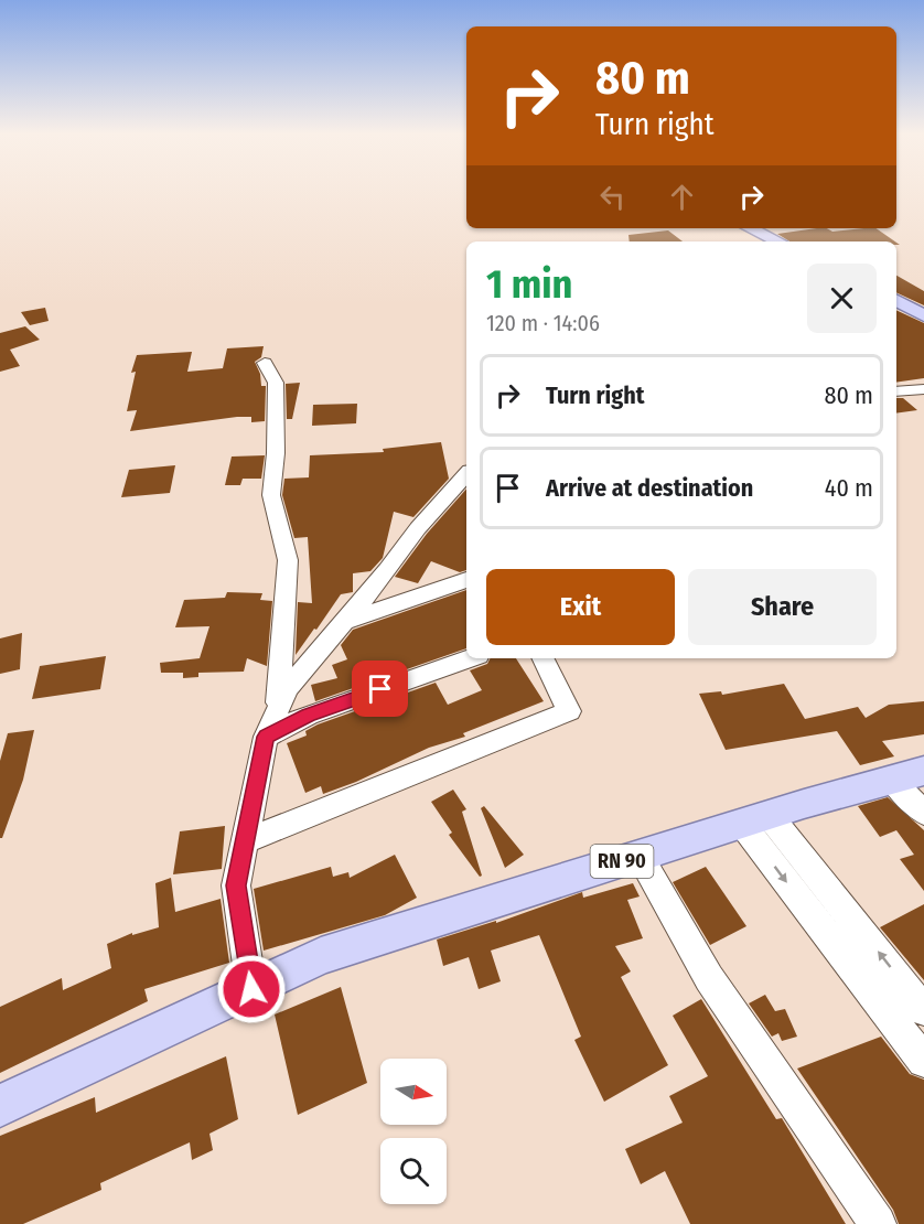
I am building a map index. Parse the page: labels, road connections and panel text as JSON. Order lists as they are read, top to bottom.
{
  "streets": {
    "main road": ["RN 90"]
  },
  "north": "right",
  "page": {
    "turn": ["80 m", "Turn right"],
    "heading": ["1 min", "120 m · 14:06"],
    "list": [
      {
        "name": "Turn right",
        "value": "80 m"
      },
      {
        "name": "Arrive at destination",
        "value": "40 m"
      }
    ],
    "buttons": ["Exit", "Share"]
  }
}
